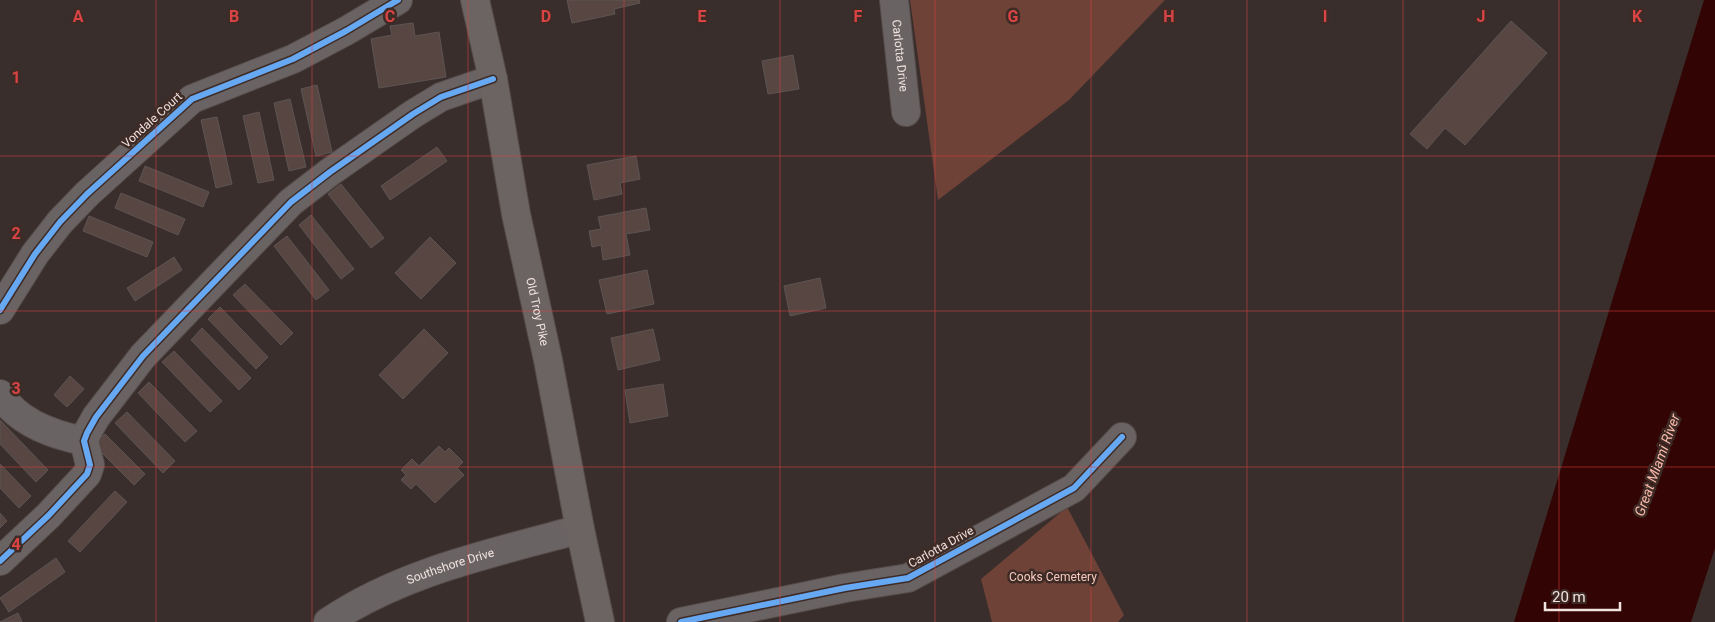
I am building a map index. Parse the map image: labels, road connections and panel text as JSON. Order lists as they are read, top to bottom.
{
  "streets": {
    "main road": ["Old Troy Pike"],
    "street": ["Carlotta Drive", "Vondale Court", "Southshore Drive"]
  },
  "crossings": [
    ["Old Troy Pike", "Southshore Drive"]
  ],
  "water": ["Great Miami River"],
  "parks": ["Cooks Cemetery"],
  "scale_bar": "20 m",
  "grid": {
    "columns": [
      "A",
      "B",
      "C",
      "D",
      "E",
      "F",
      "G",
      "H",
      "I",
      "J",
      "K"
    ],
    "rows": [
      "1",
      "2",
      "3",
      "4"
    ]
  }
}
